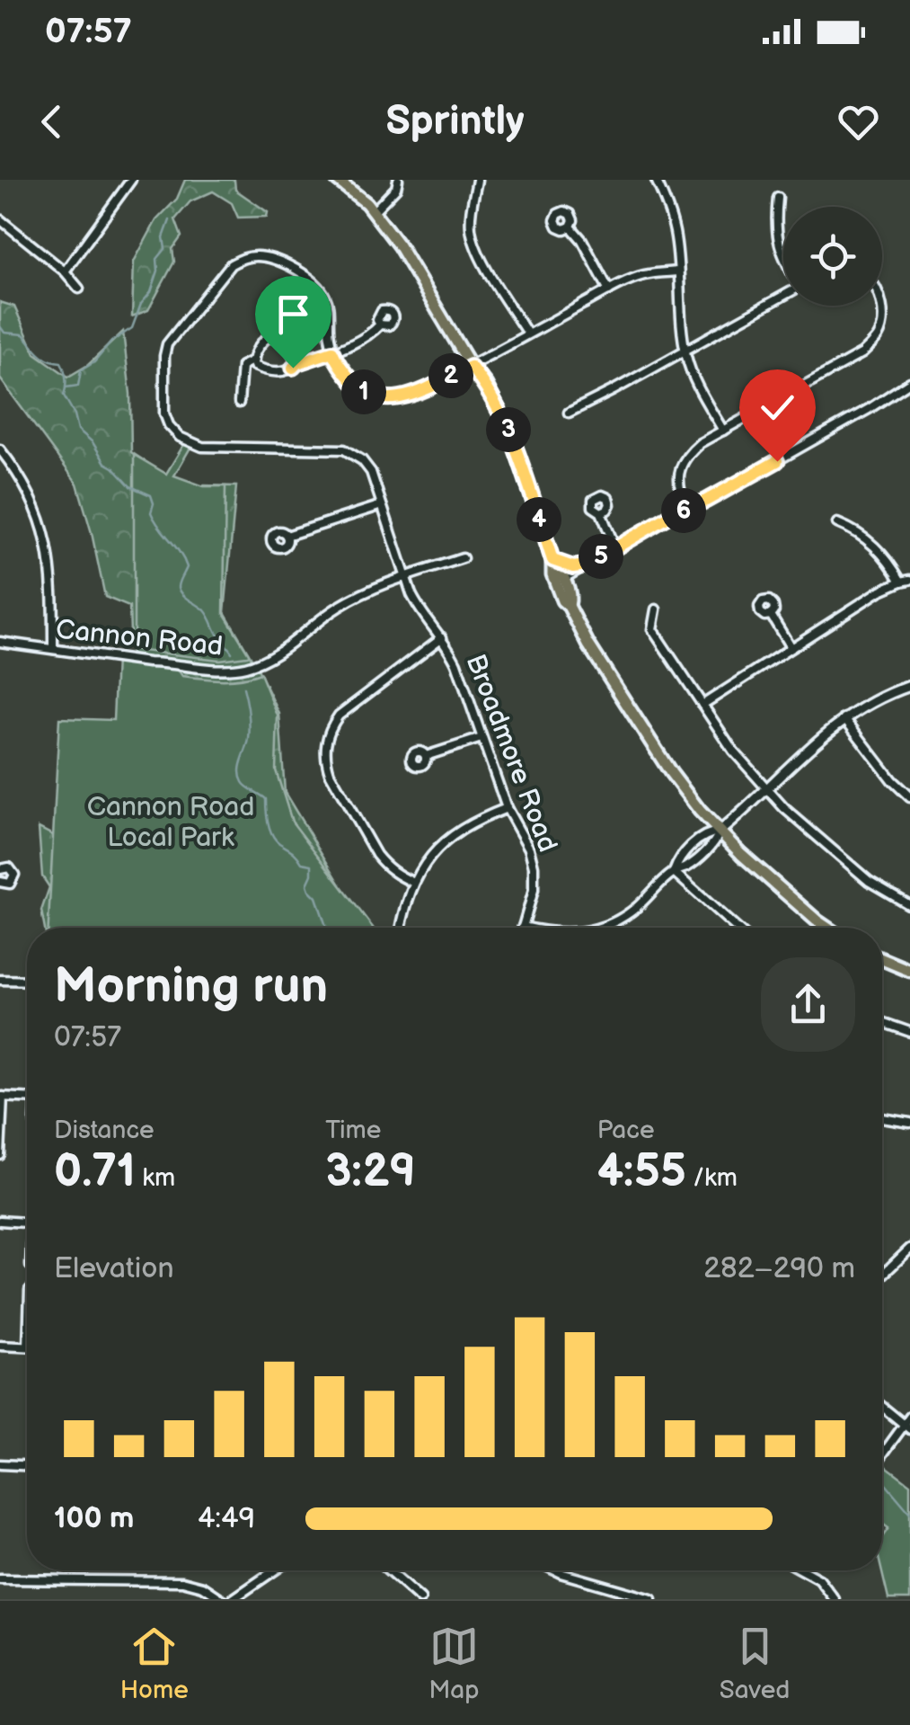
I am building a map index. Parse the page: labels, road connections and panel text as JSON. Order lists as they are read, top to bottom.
{
  "streets": {
    "street": ["Cannon Road", "Broadmore Road"]
  },
  "crossings": [
    ["Cannon Road", "Broadmore Road"]
  ],
  "parks": ["Cannon Road Local Park"],
  "page": {
    "status": "07:57",
    "header": "Sprintly",
    "pins": [
      "2",
      "1",
      "3",
      "6",
      "4",
      "5"
    ],
    "heading": ["Morning run", "07:57"],
    "stats": [
      ["Distance", "0.71 km"],
      ["Time", "3:29"],
      ["Pace", "4:55 /km"]
    ],
    "chart": ["Elevation", "282–290 m"],
    "list": [
      {
        "name": "100 m",
        "note": "4:49"
      }
    ],
    "tabs": ["Home", "Map", "Saved"]
  }
}
